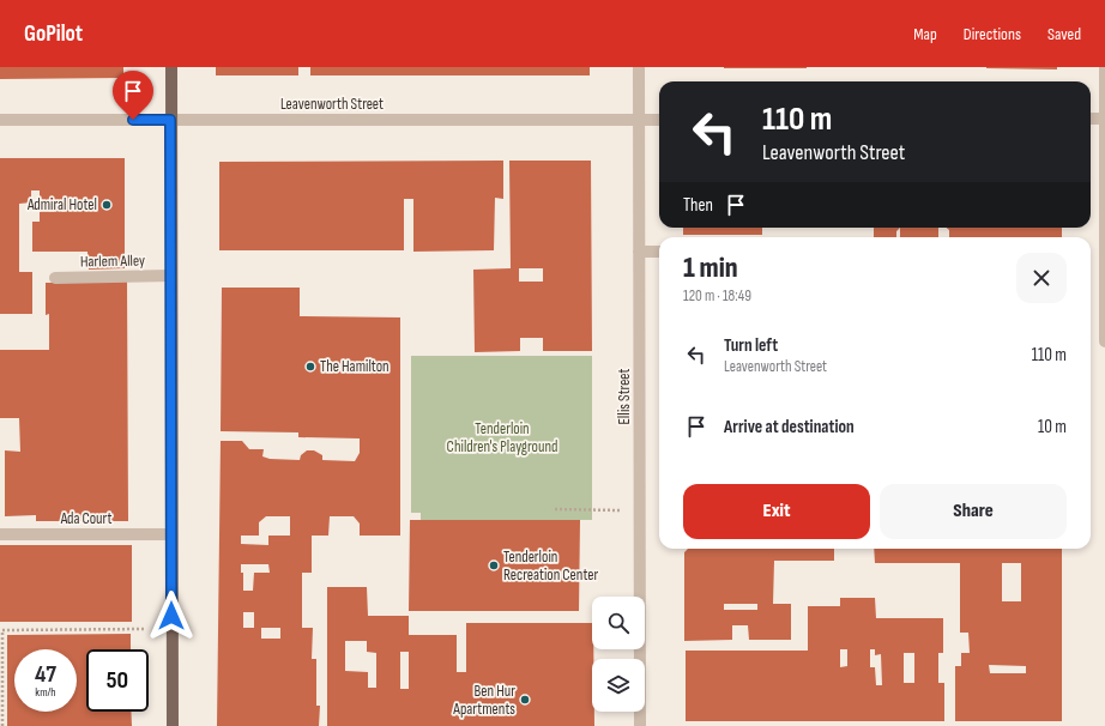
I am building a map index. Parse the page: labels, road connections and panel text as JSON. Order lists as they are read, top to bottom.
{
  "streets": {
    "street": [
      "Leavenworth Street",
      "Harlem Alley",
      "Ellis Street",
      "Ada Court"
    ]
  },
  "crossings": [
    ["Leavenworth Street", "Ellis Street"]
  ],
  "parks": ["Tenderloin Children's Playground"],
  "places": [
    "Admiral Hotel",
    "The Hamilton",
    "Tenderloin Recreation Center",
    "Ben Hur Apartments"
  ],
  "page": {
    "header": "GoPilot",
    "nav": ["Map", "Directions", "Saved"],
    "turn": ["110 m", "Leavenworth Street"],
    "then": "Then",
    "heading": ["1 min", "120 m · 18:49"],
    "list": [
      {
        "name": "Turn left",
        "note": "Leavenworth Street",
        "value": "110 m"
      },
      {
        "name": "Arrive at destination",
        "value": "10 m"
      }
    ],
    "buttons": ["Exit", "Share"],
    "speed": "47 km/h",
    "limit": "50"
  }
}
